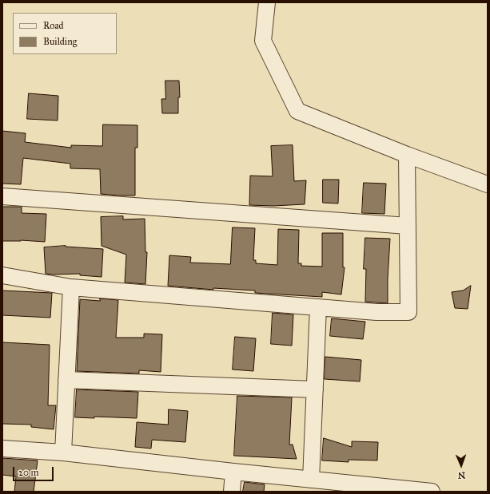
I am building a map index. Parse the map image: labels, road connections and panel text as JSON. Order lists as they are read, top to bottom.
{
  "legend": ["Road", "Building"],
  "scale_bar": "20 m",
  "north": "bottom"
}
